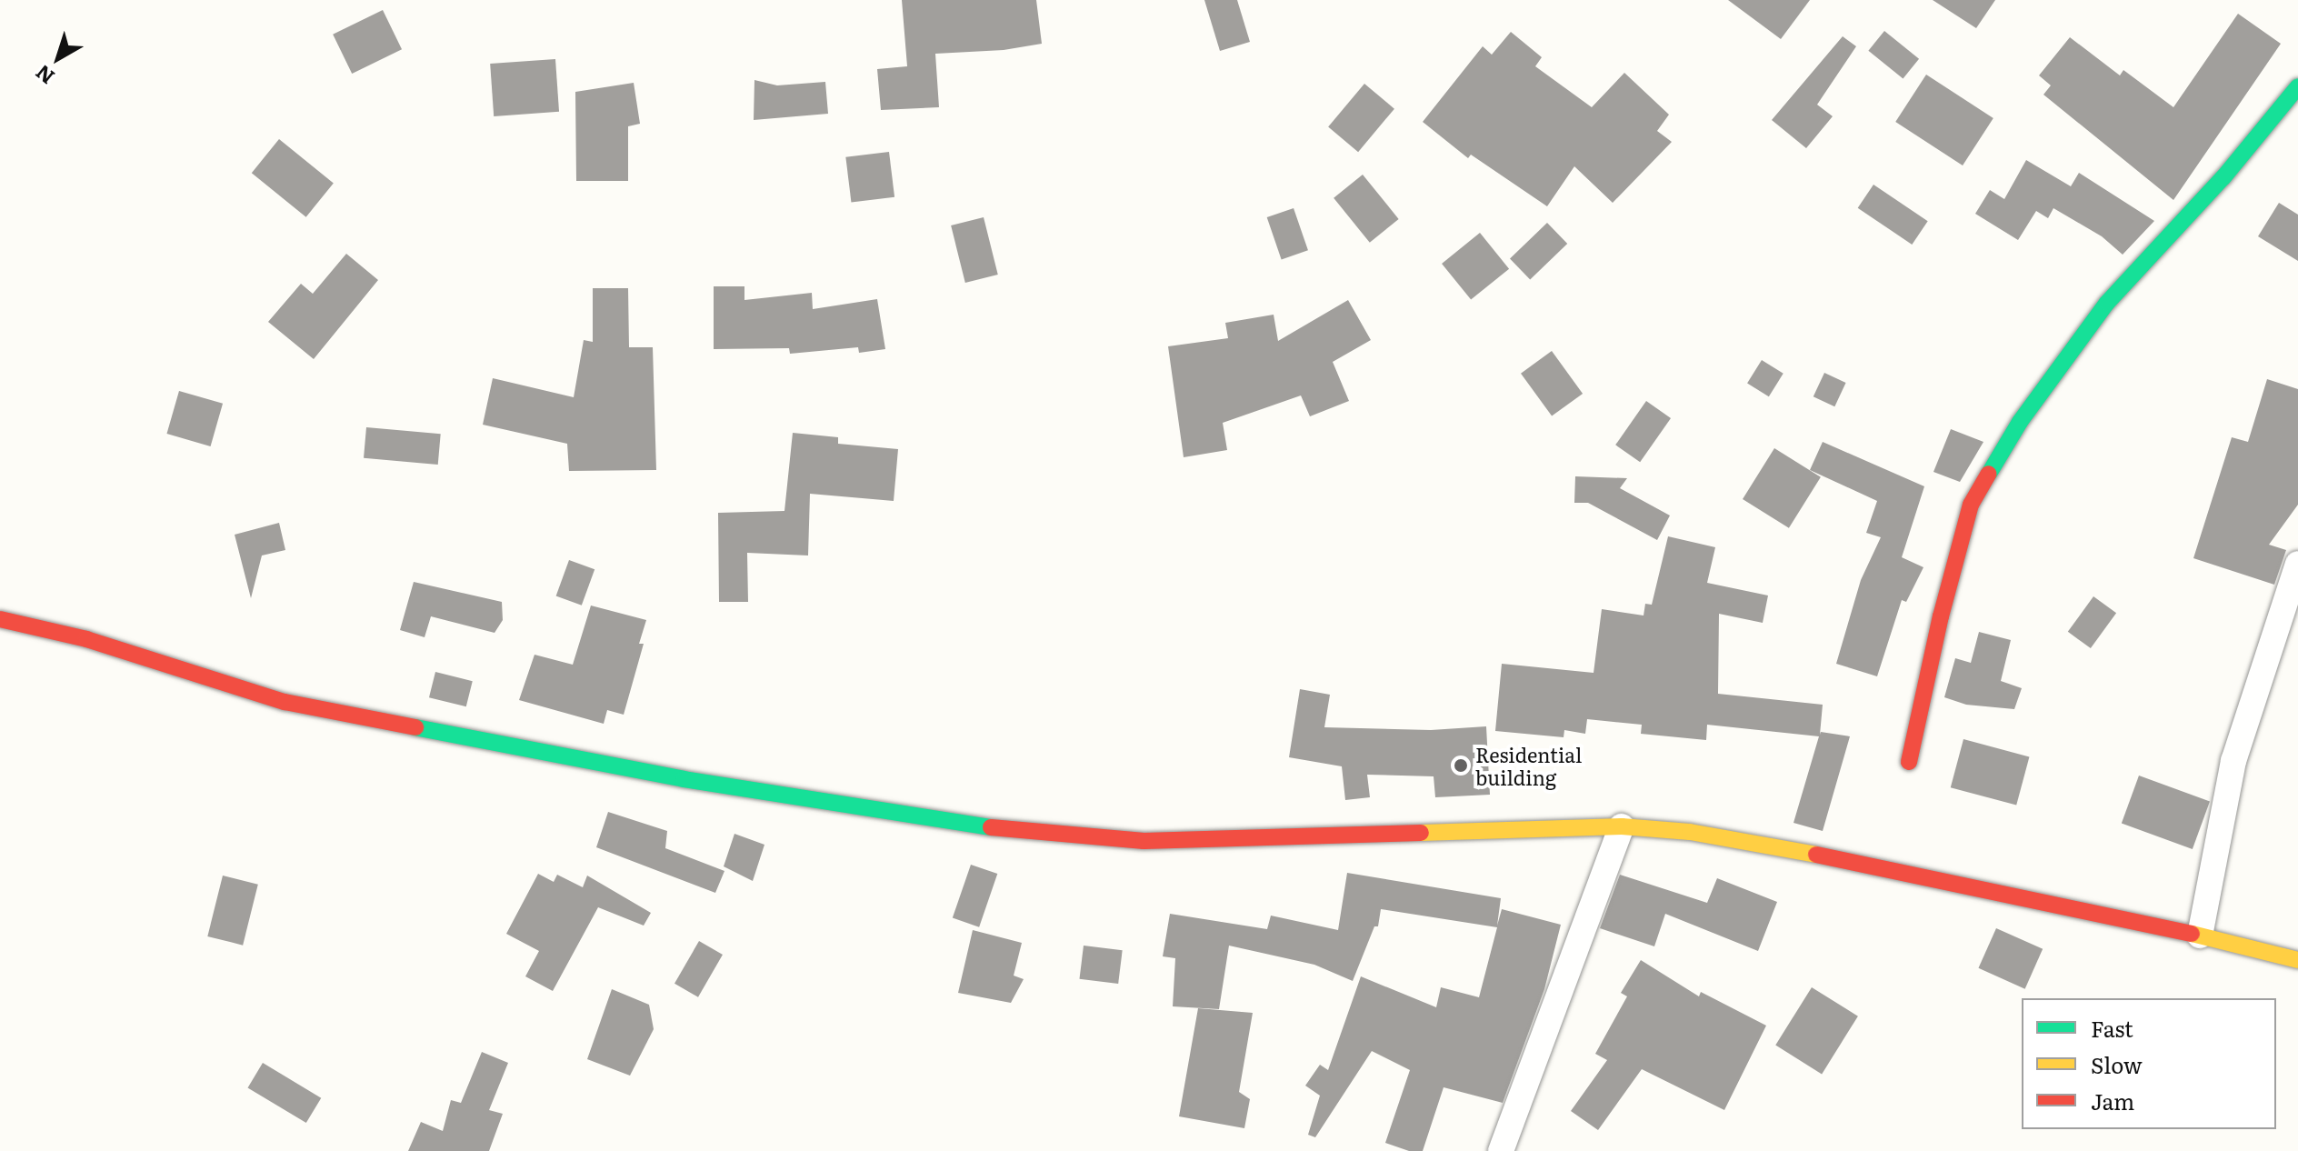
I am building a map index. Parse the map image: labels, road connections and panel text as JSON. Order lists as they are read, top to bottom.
{
  "places": ["Residential building"],
  "legend": ["Fast", "Slow", "Jam"],
  "north": "bottom left"
}
